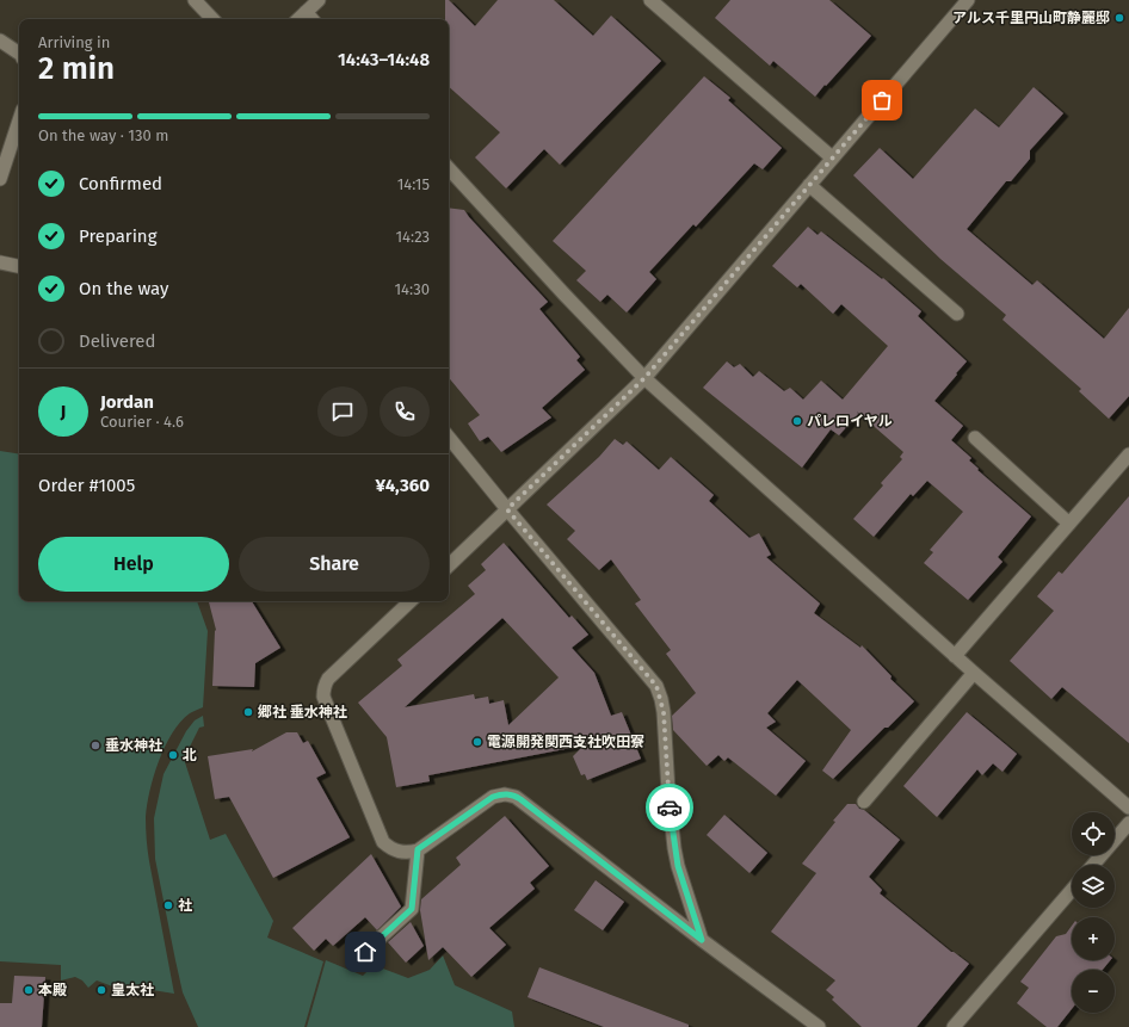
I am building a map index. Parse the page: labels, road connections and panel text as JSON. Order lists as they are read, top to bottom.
{
  "places": [
    "アルス千里円山町静麗邸",
    "パレロイヤル",
    "郷社 垂水神社",
    "電源開発関西支社吹田寮",
    "垂水神社",
    "北",
    "社",
    "本殿",
    "皇太社"
  ],
  "page": {
    "heading": ["2 min", "Arriving in", "14:43–14:48"],
    "panel": [
      "Jordan",
      "Courier · 4.6",
      "Order #1005",
      "¥4,360"
    ],
    "bar": "On the way · 130 m",
    "list": [
      ["Confirmed", "14:15"],
      ["Preparing", "14:23"],
      ["On the way", "14:30"],
      "Delivered"
    ],
    "round": "J",
    "buttons": ["Help", "Share"],
    "map_buttons": ["+", "−"]
  }
}
